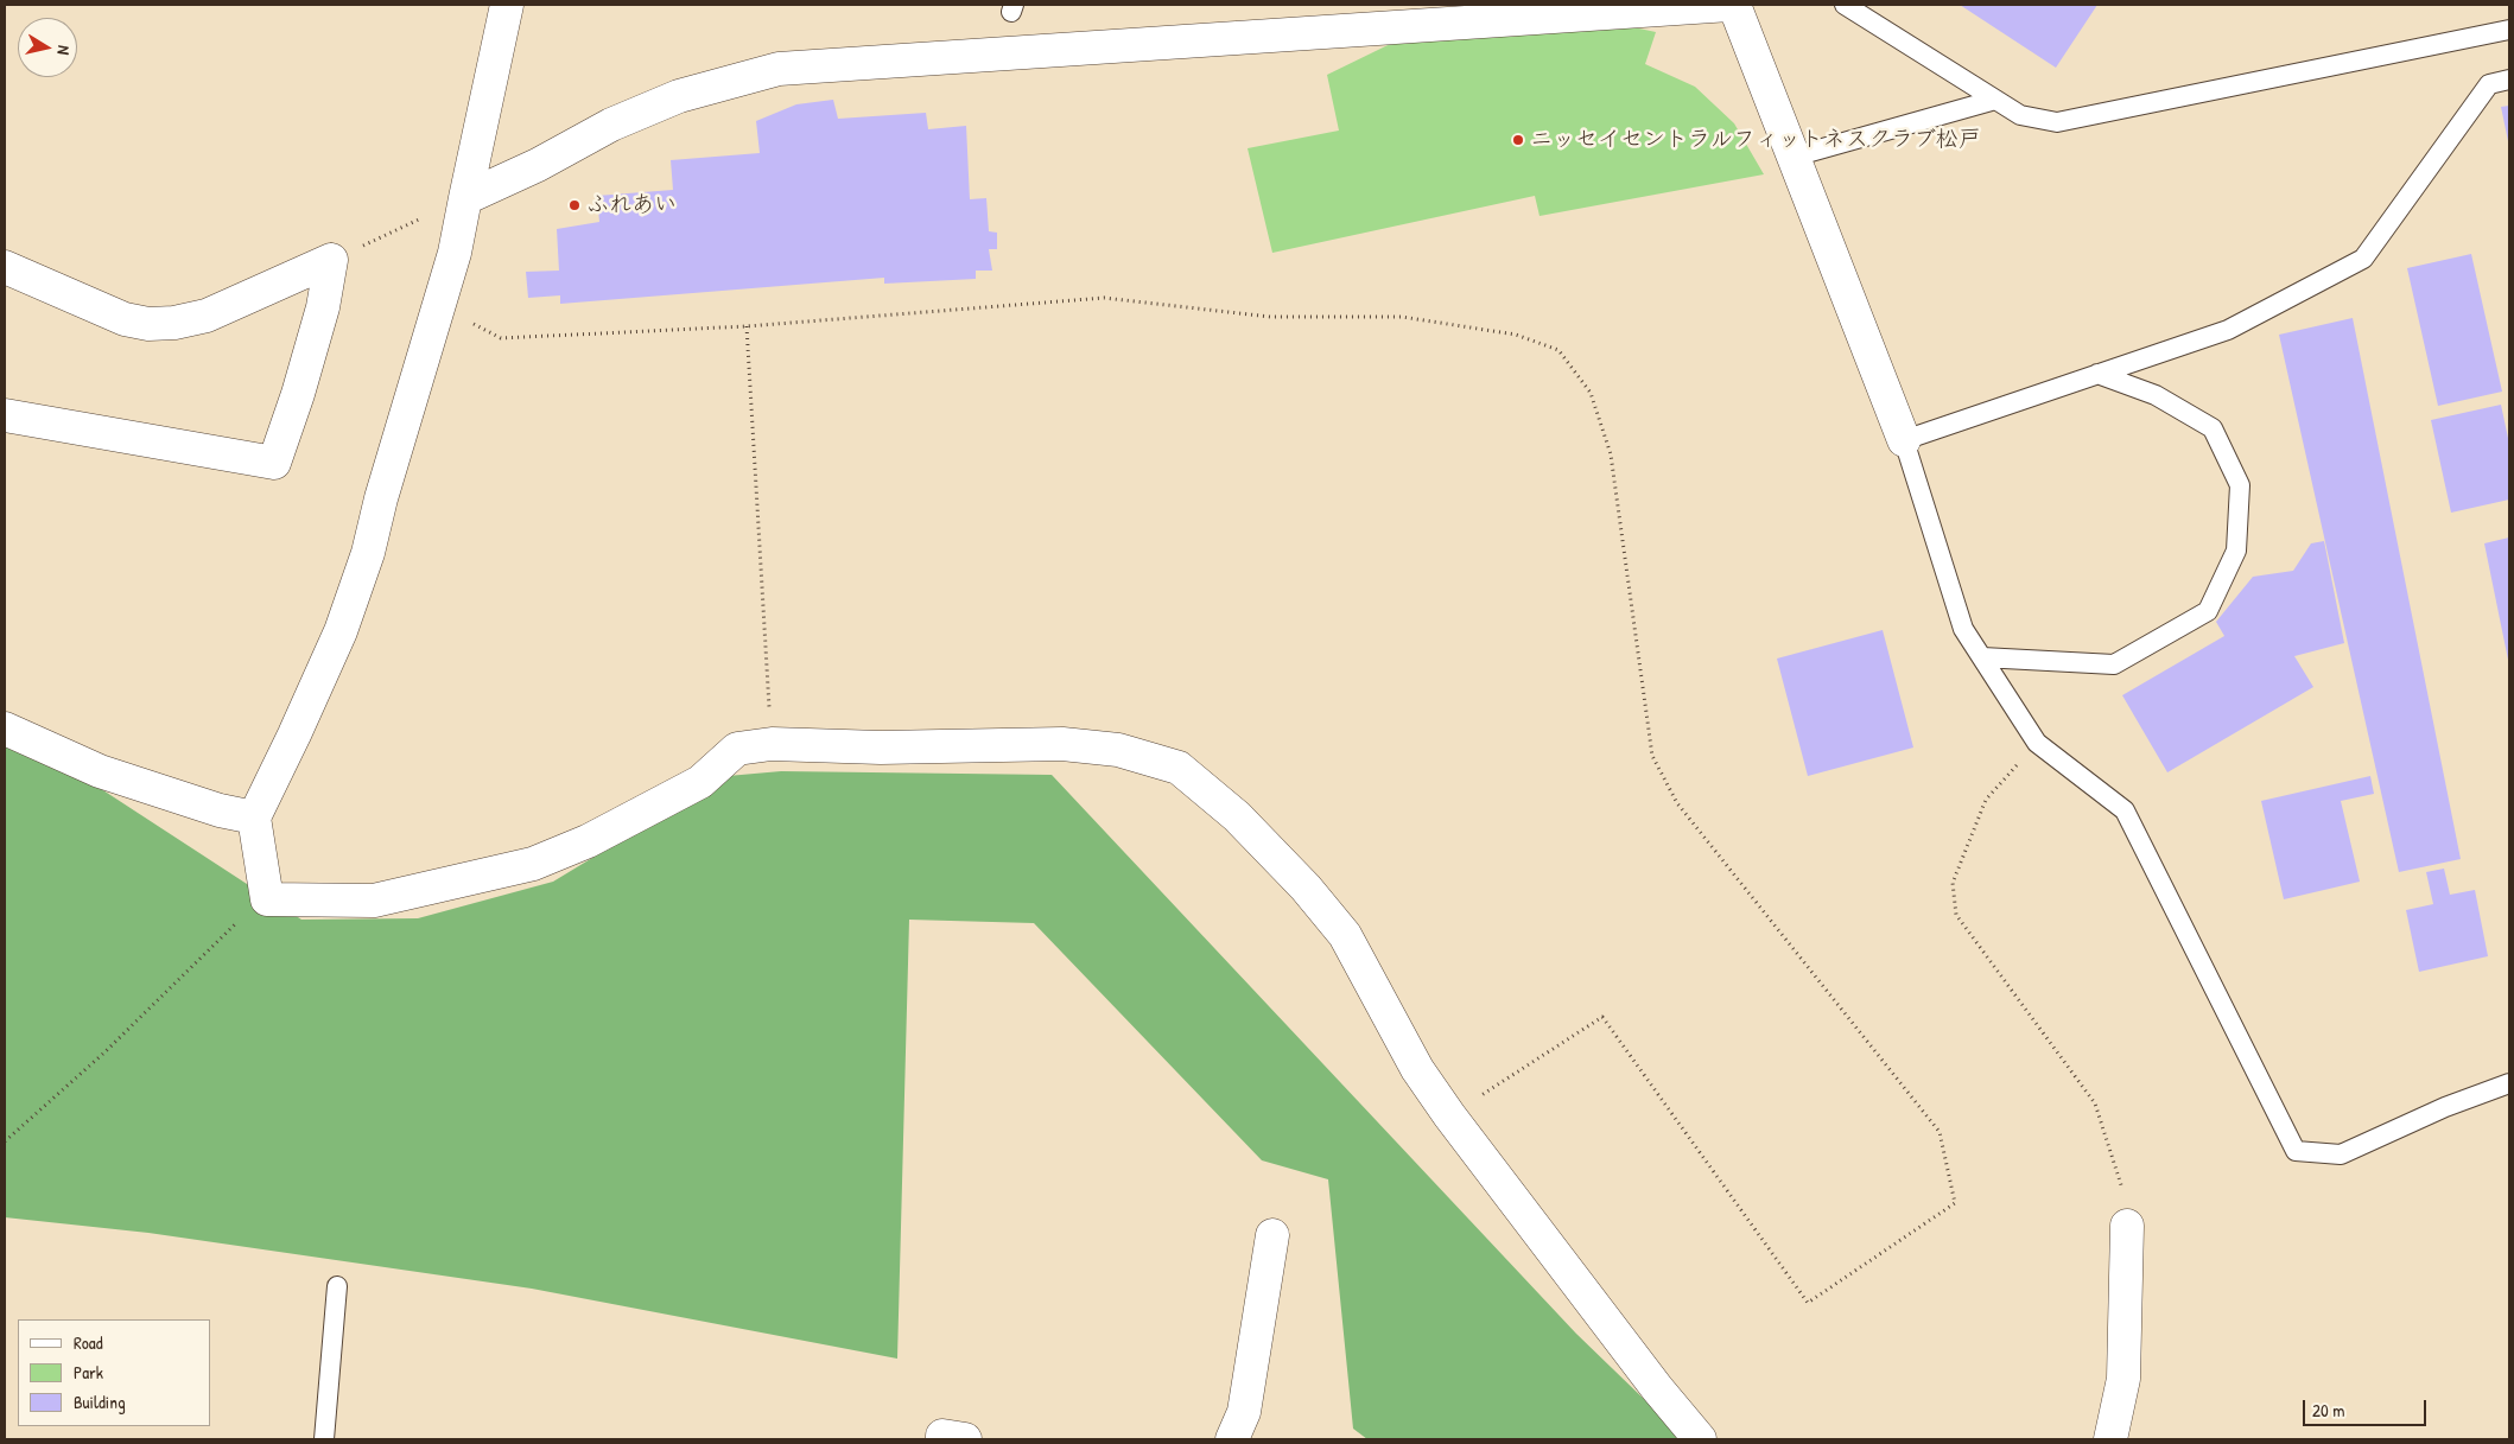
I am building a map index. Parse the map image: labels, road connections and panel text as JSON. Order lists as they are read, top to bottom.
{
  "places": ["ニッセイセントラルフィットネスクラブ松戸", "ふれあい"],
  "legend": ["Road", "Park", "Building"],
  "scale_bar": "20 m",
  "north": "right"
}
